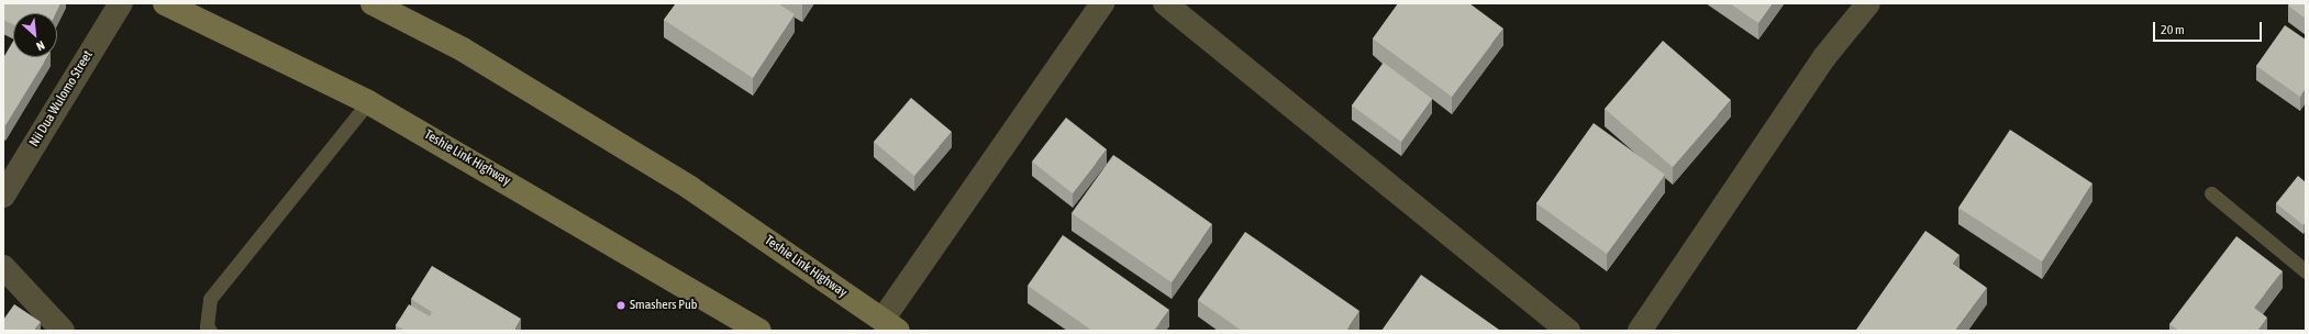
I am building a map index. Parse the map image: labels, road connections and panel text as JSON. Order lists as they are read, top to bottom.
{
  "streets": {
    "main road": ["Teshie Link Highway"],
    "street": ["Nii Dua Wulomo Street"]
  },
  "places": ["Smashers Pub"],
  "scale_bar": "20 m",
  "north": "bottom right"
}
